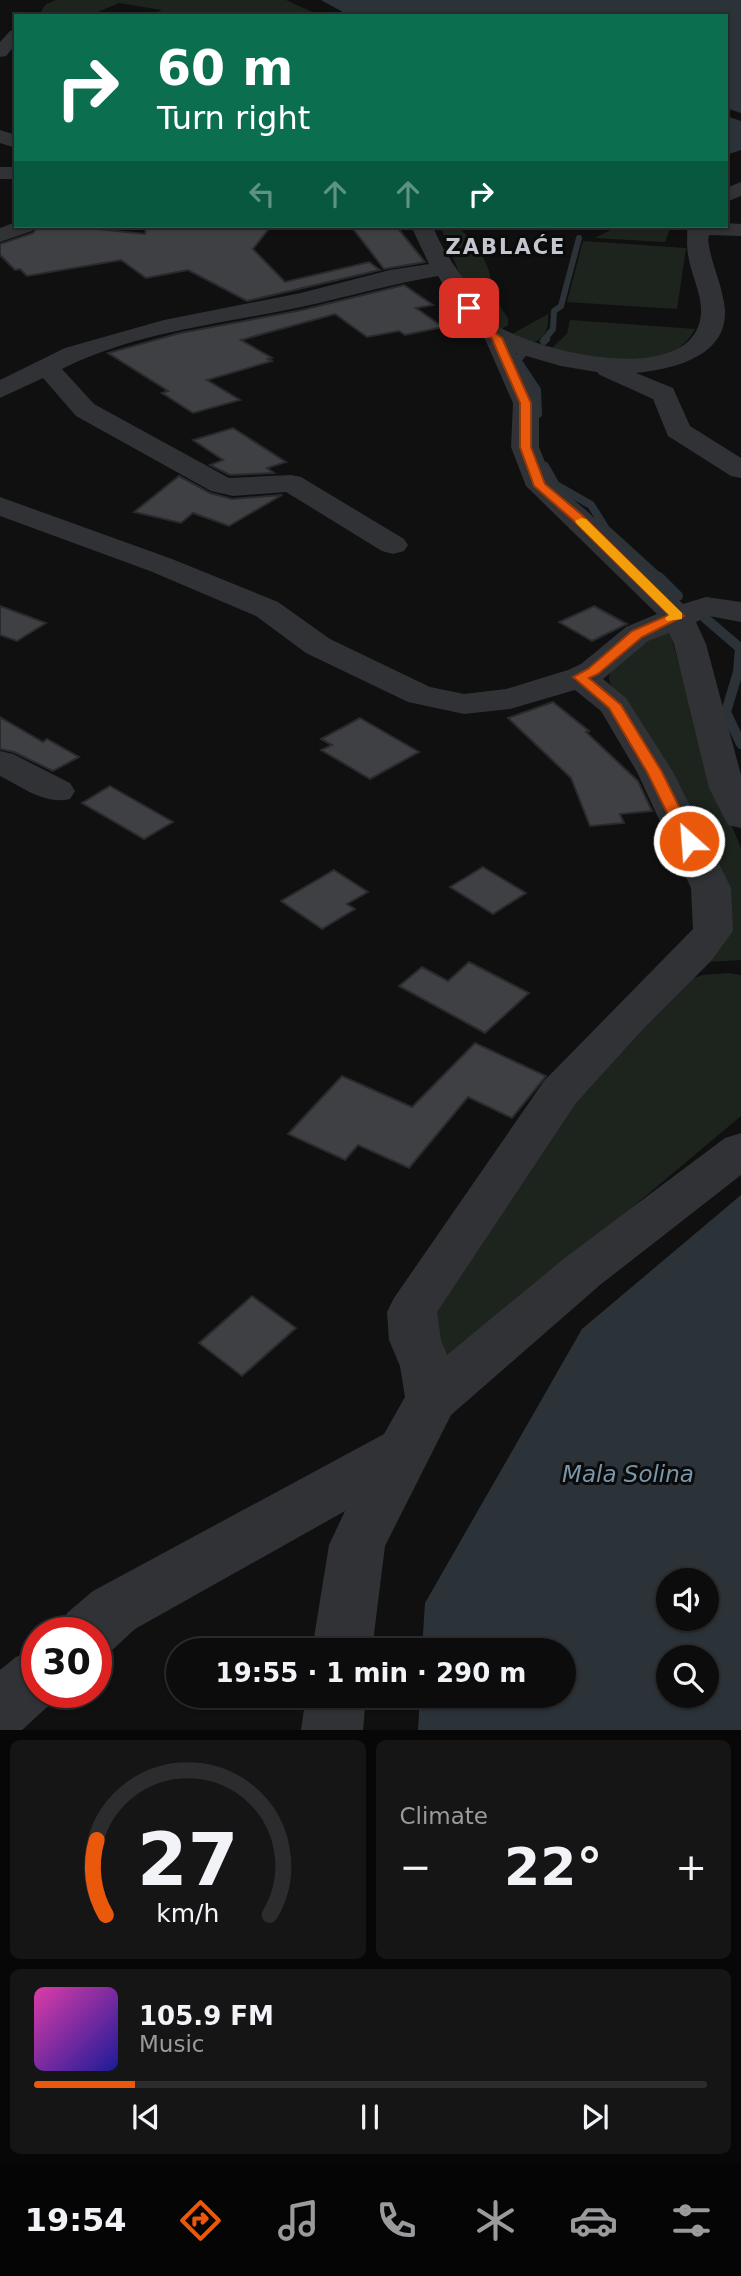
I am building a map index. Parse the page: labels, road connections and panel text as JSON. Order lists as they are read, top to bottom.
{
  "districts": ["ZABLAĆE"],
  "water": ["Mala Solina"],
  "page": {
    "turn": ["60 m", "Turn right"],
    "limit": "30",
    "trip": "19:55 · 1 min · 290 m",
    "tile": "Climate",
    "heat": ["−", "22°", "+"],
    "song": ["105.9 FM", "Music"],
    "tabs": "19:54",
    "gauge": ["27", "km/h"]
  }
}
